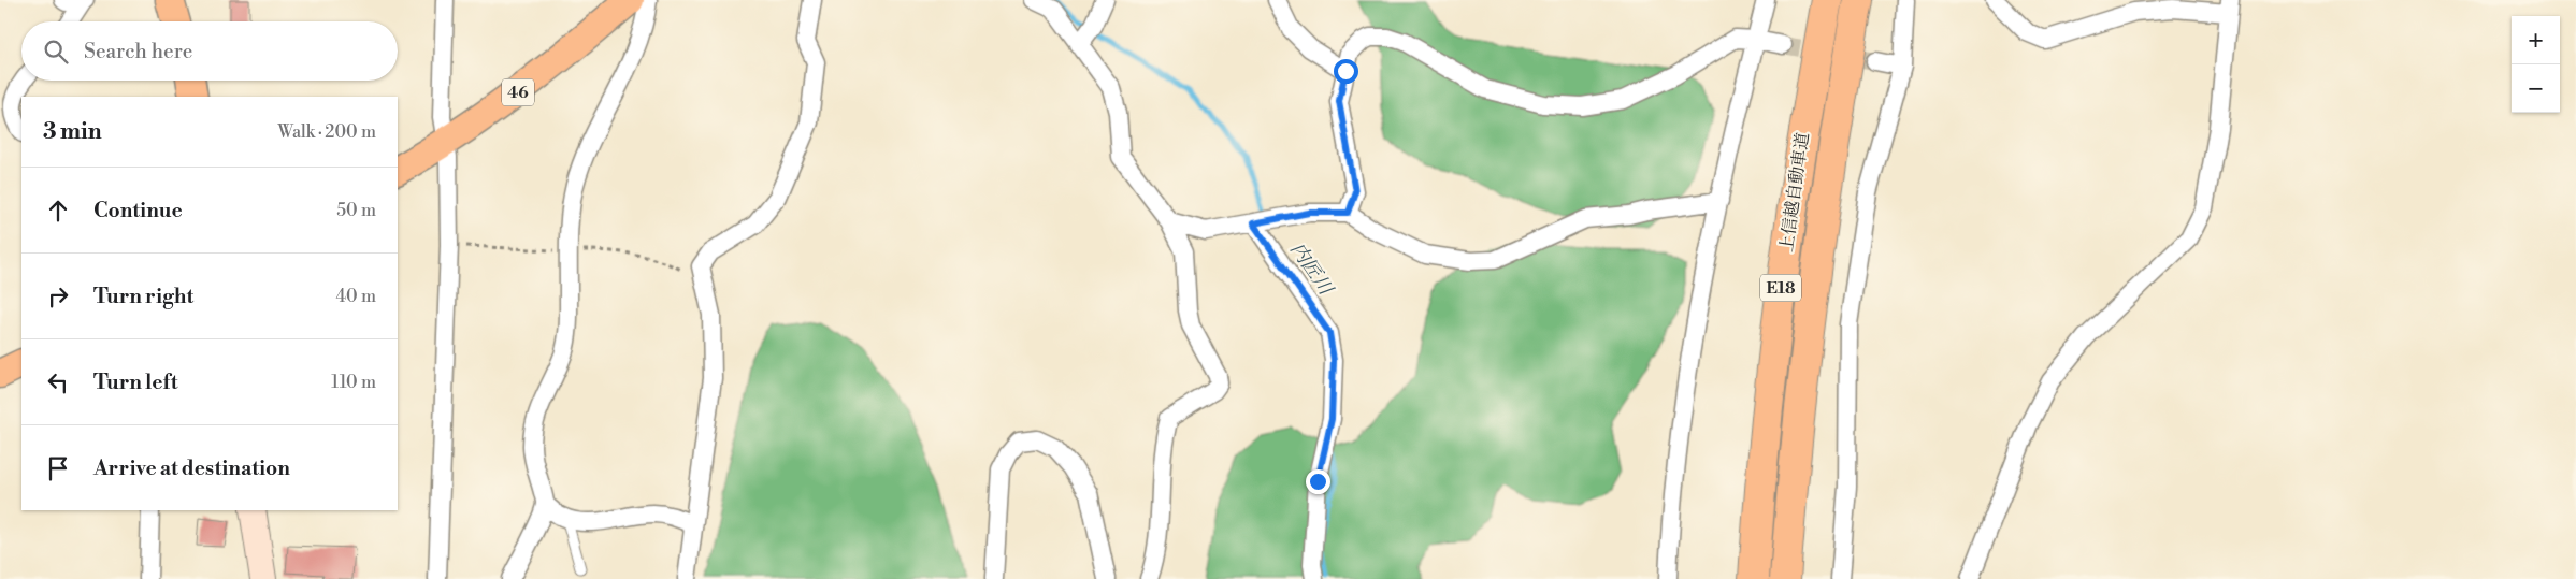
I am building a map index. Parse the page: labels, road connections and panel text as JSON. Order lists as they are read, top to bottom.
{
  "streets": {
    "highway": ["上信越自動車道", "E18"],
    "main road": ["46"]
  },
  "water": ["内匠川"],
  "page": {
    "map_buttons": ["+", "−"],
    "search": "Search here",
    "heading": ["3 min", "Walk · 200 m"],
    "list": [
      ["Continue", "50 m"],
      ["Turn right", "40 m"],
      ["Turn left", "110 m"],
      "Arrive at destination"
    ]
  }
}
